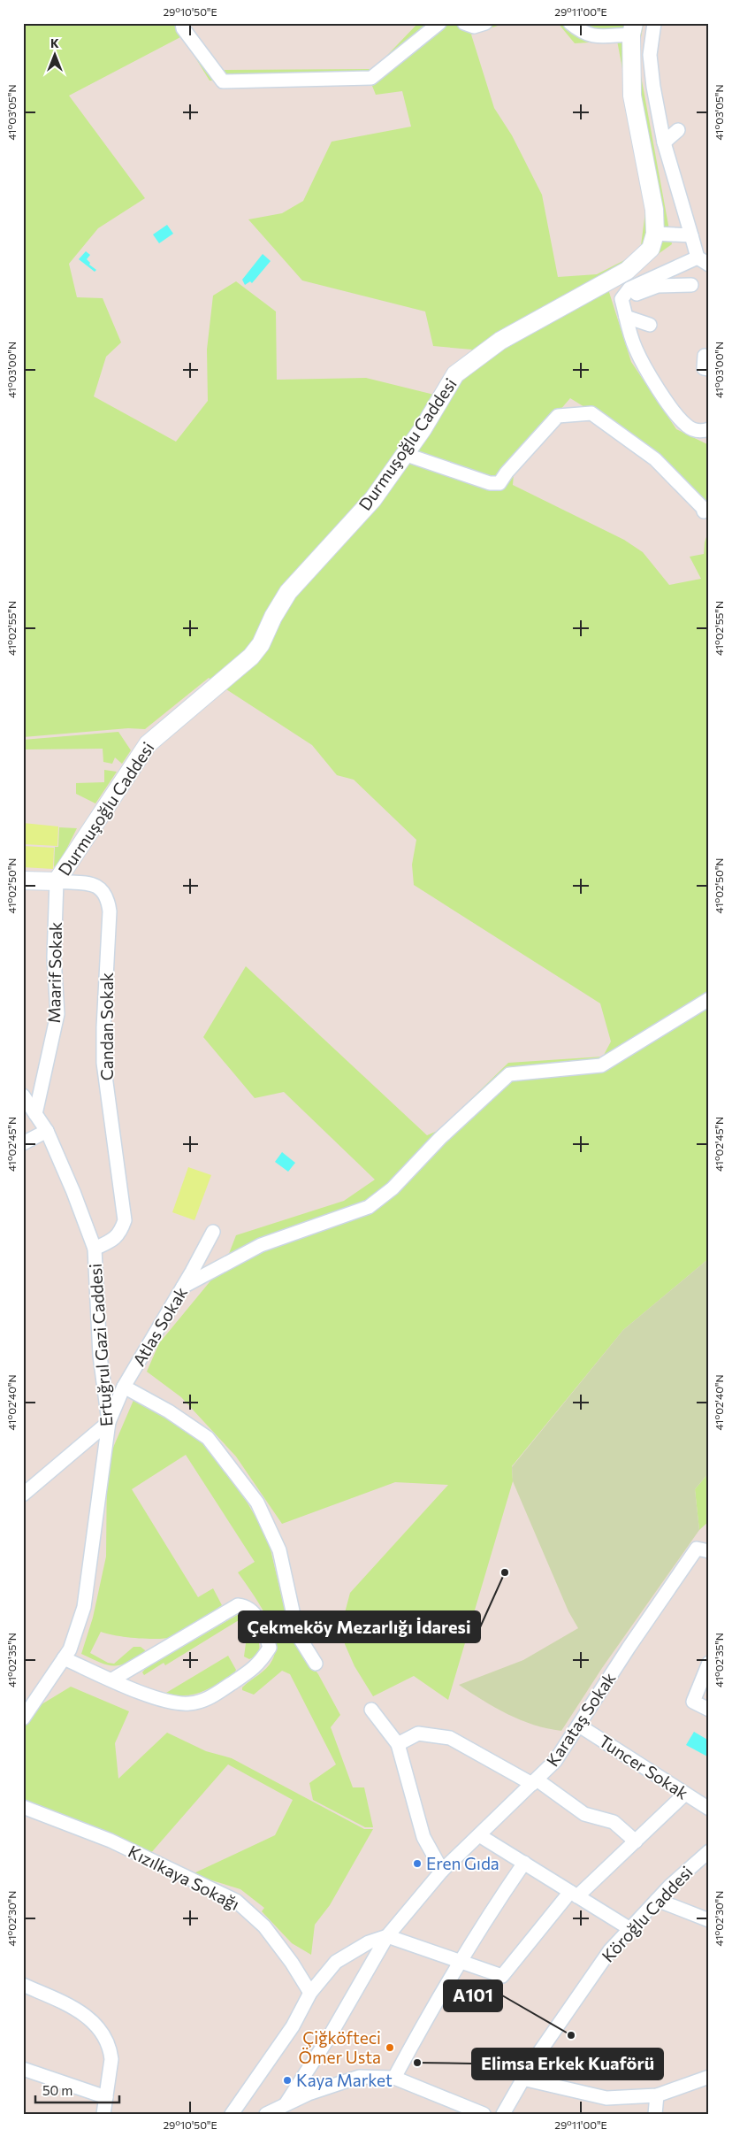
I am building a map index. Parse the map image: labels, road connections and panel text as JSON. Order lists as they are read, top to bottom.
{
  "streets": {
    "street": [
      "Durmuşoğlu Caddesi",
      "Maarif Sokak",
      "Candan Sokak",
      "Atlas Sokak",
      "Ertuğrul Gazi Caddesi",
      "Karataş Sokak",
      "Tuncer Sokak",
      "Kızılkaya Sokağı",
      "Köroğlu Caddesi"
    ]
  },
  "crossings": [
    ["Durmuşoğlu Caddesi", "Maarif Sokak"],
    ["Durmuşoğlu Caddesi", "Candan Sokak"],
    ["Maarif Sokak", "Candan Sokak"],
    ["Maarif Sokak", "Ertuğrul Gazi Caddesi"],
    ["Candan Sokak", "Ertuğrul Gazi Caddesi"],
    ["Atlas Sokak", "Ertuğrul Gazi Caddesi"],
    ["Karataş Sokak", "Tuncer Sokak"]
  ],
  "places": [
    "Çekmeköy Mezarlığı İdaresi",
    "Eren Gıda",
    "A101",
    "Çiğköfteci Ömer Usta",
    "Elimsa Erkek Kuaförü",
    "Kaya Market"
  ],
  "scale_bar": "50 m",
  "north": "top",
  "coordinates": [
    "29°10'50\"E",
    "29°11'00\"E",
    "41°03'05\"N",
    "41°03'00\"N",
    "41°02'55\"N",
    "41°02'50\"N",
    "41°02'45\"N",
    "41°02'40\"N",
    "41°02'35\"N",
    "41°02'30\"N"
  ]
}
